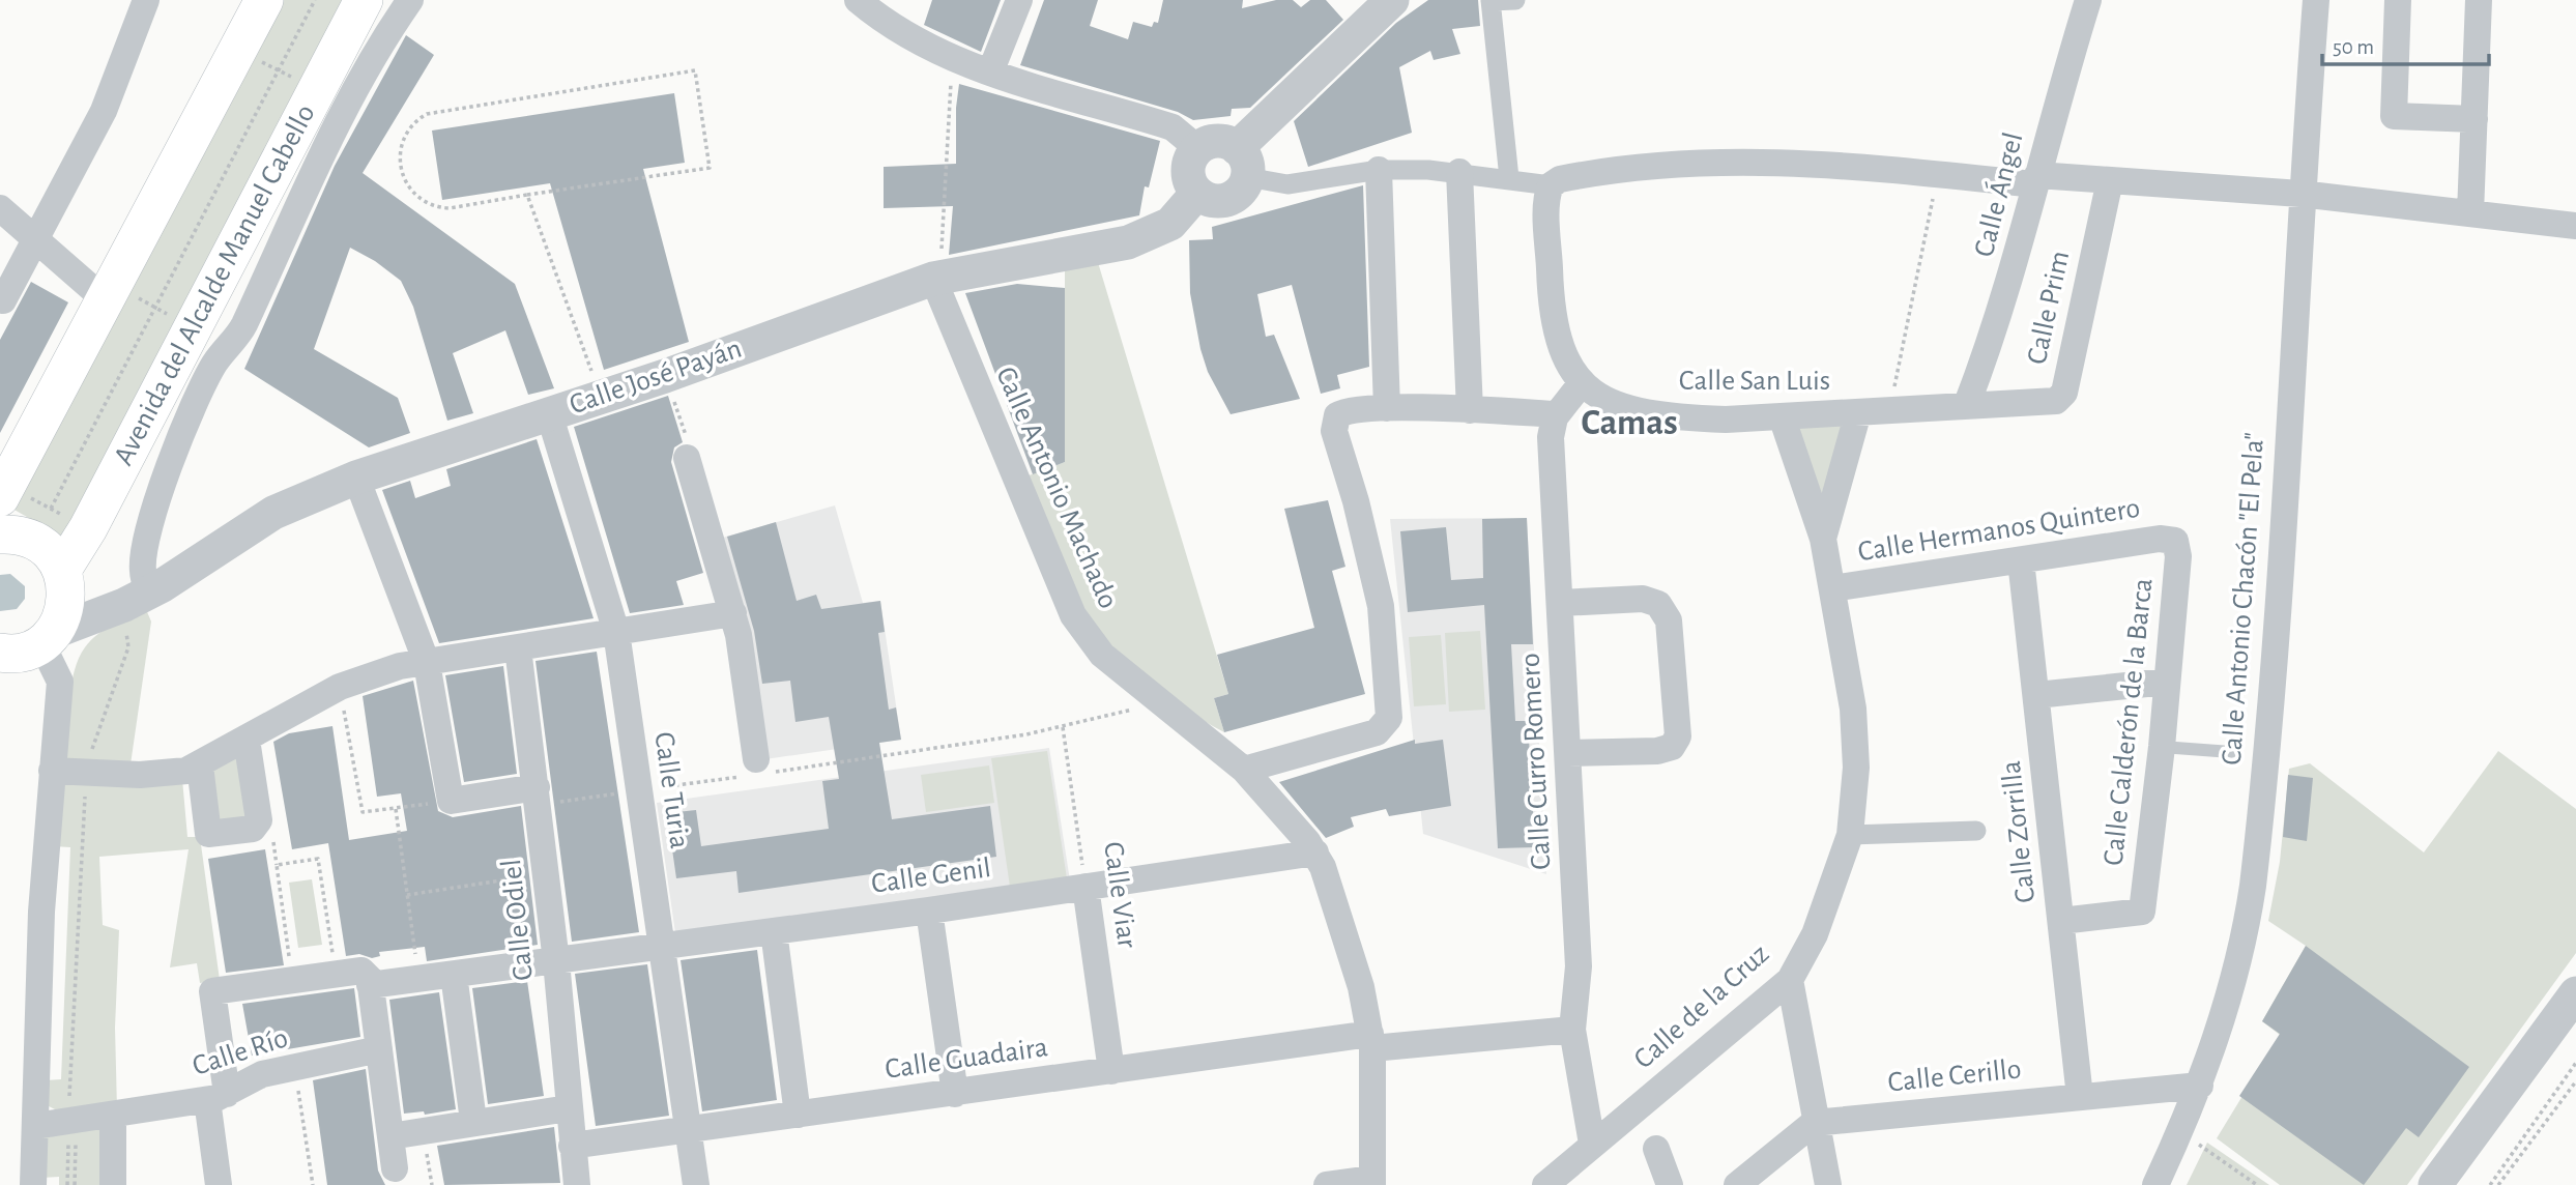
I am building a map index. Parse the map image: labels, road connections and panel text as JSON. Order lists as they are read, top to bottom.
{
  "streets": {
    "main road": ["Avenida del Alcalde Manuel Cabello"],
    "street": [
      "Calle Ángel",
      "Calle Prim",
      "Calle José Payán",
      "Calle San Luis",
      "Calle Antonio Machado",
      "Calle Hermanos Quintero",
      "Calle Antonio Chacón \"El Pela\"",
      "Calle Calderón de la Barca",
      "Calle Curro Romero",
      "Calle Turia",
      "Calle Zorrilla",
      "Calle Genil",
      "Calle Viar",
      "Calle Odiel",
      "Calle de la Cruz",
      "Calle Río",
      "Calle Guadaira",
      "Calle Cerillo"
    ]
  },
  "crossings": [
    ["Calle Ángel", "Calle Prim"],
    ["Calle Ángel", "Calle San Luis"],
    ["Avenida del Alcalde Manuel Cabello", "Calle José Payán"],
    ["Calle Prim", "Calle San Luis"],
    ["Calle José Payán", "Calle Antonio Machado"],
    ["Calle José Payán", "Calle Turia"],
    ["Calle San Luis", "Calle Curro Romero"],
    ["Calle San Luis", "Calle de la Cruz"],
    ["Calle Antonio Machado", "Calle Genil"],
    ["Calle Antonio Machado", "Calle Guadaira"],
    ["Calle Hermanos Quintero", "Calle Calderón de la Barca"],
    ["Calle Hermanos Quintero", "Calle Zorrilla"],
    ["Calle Hermanos Quintero", "Calle de la Cruz"],
    ["Calle Antonio Chacón \"El Pela\"", "Calle Cerillo"],
    ["Calle Calderón de la Barca", "Calle Zorrilla"],
    ["Calle Curro Romero", "Calle de la Cruz"],
    ["Calle Curro Romero", "Calle Guadaira"],
    ["Calle Turia", "Calle Genil"],
    ["Calle Turia", "Calle Guadaira"],
    ["Calle Zorrilla", "Calle Cerillo"],
    ["Calle Genil", "Calle Viar"],
    ["Calle Genil", "Calle Odiel"],
    ["Calle Viar", "Calle Guadaira"],
    ["Calle Odiel", "Calle Guadaira"]
  ],
  "districts": ["Camas"],
  "scale_bar": "50 m"
}
